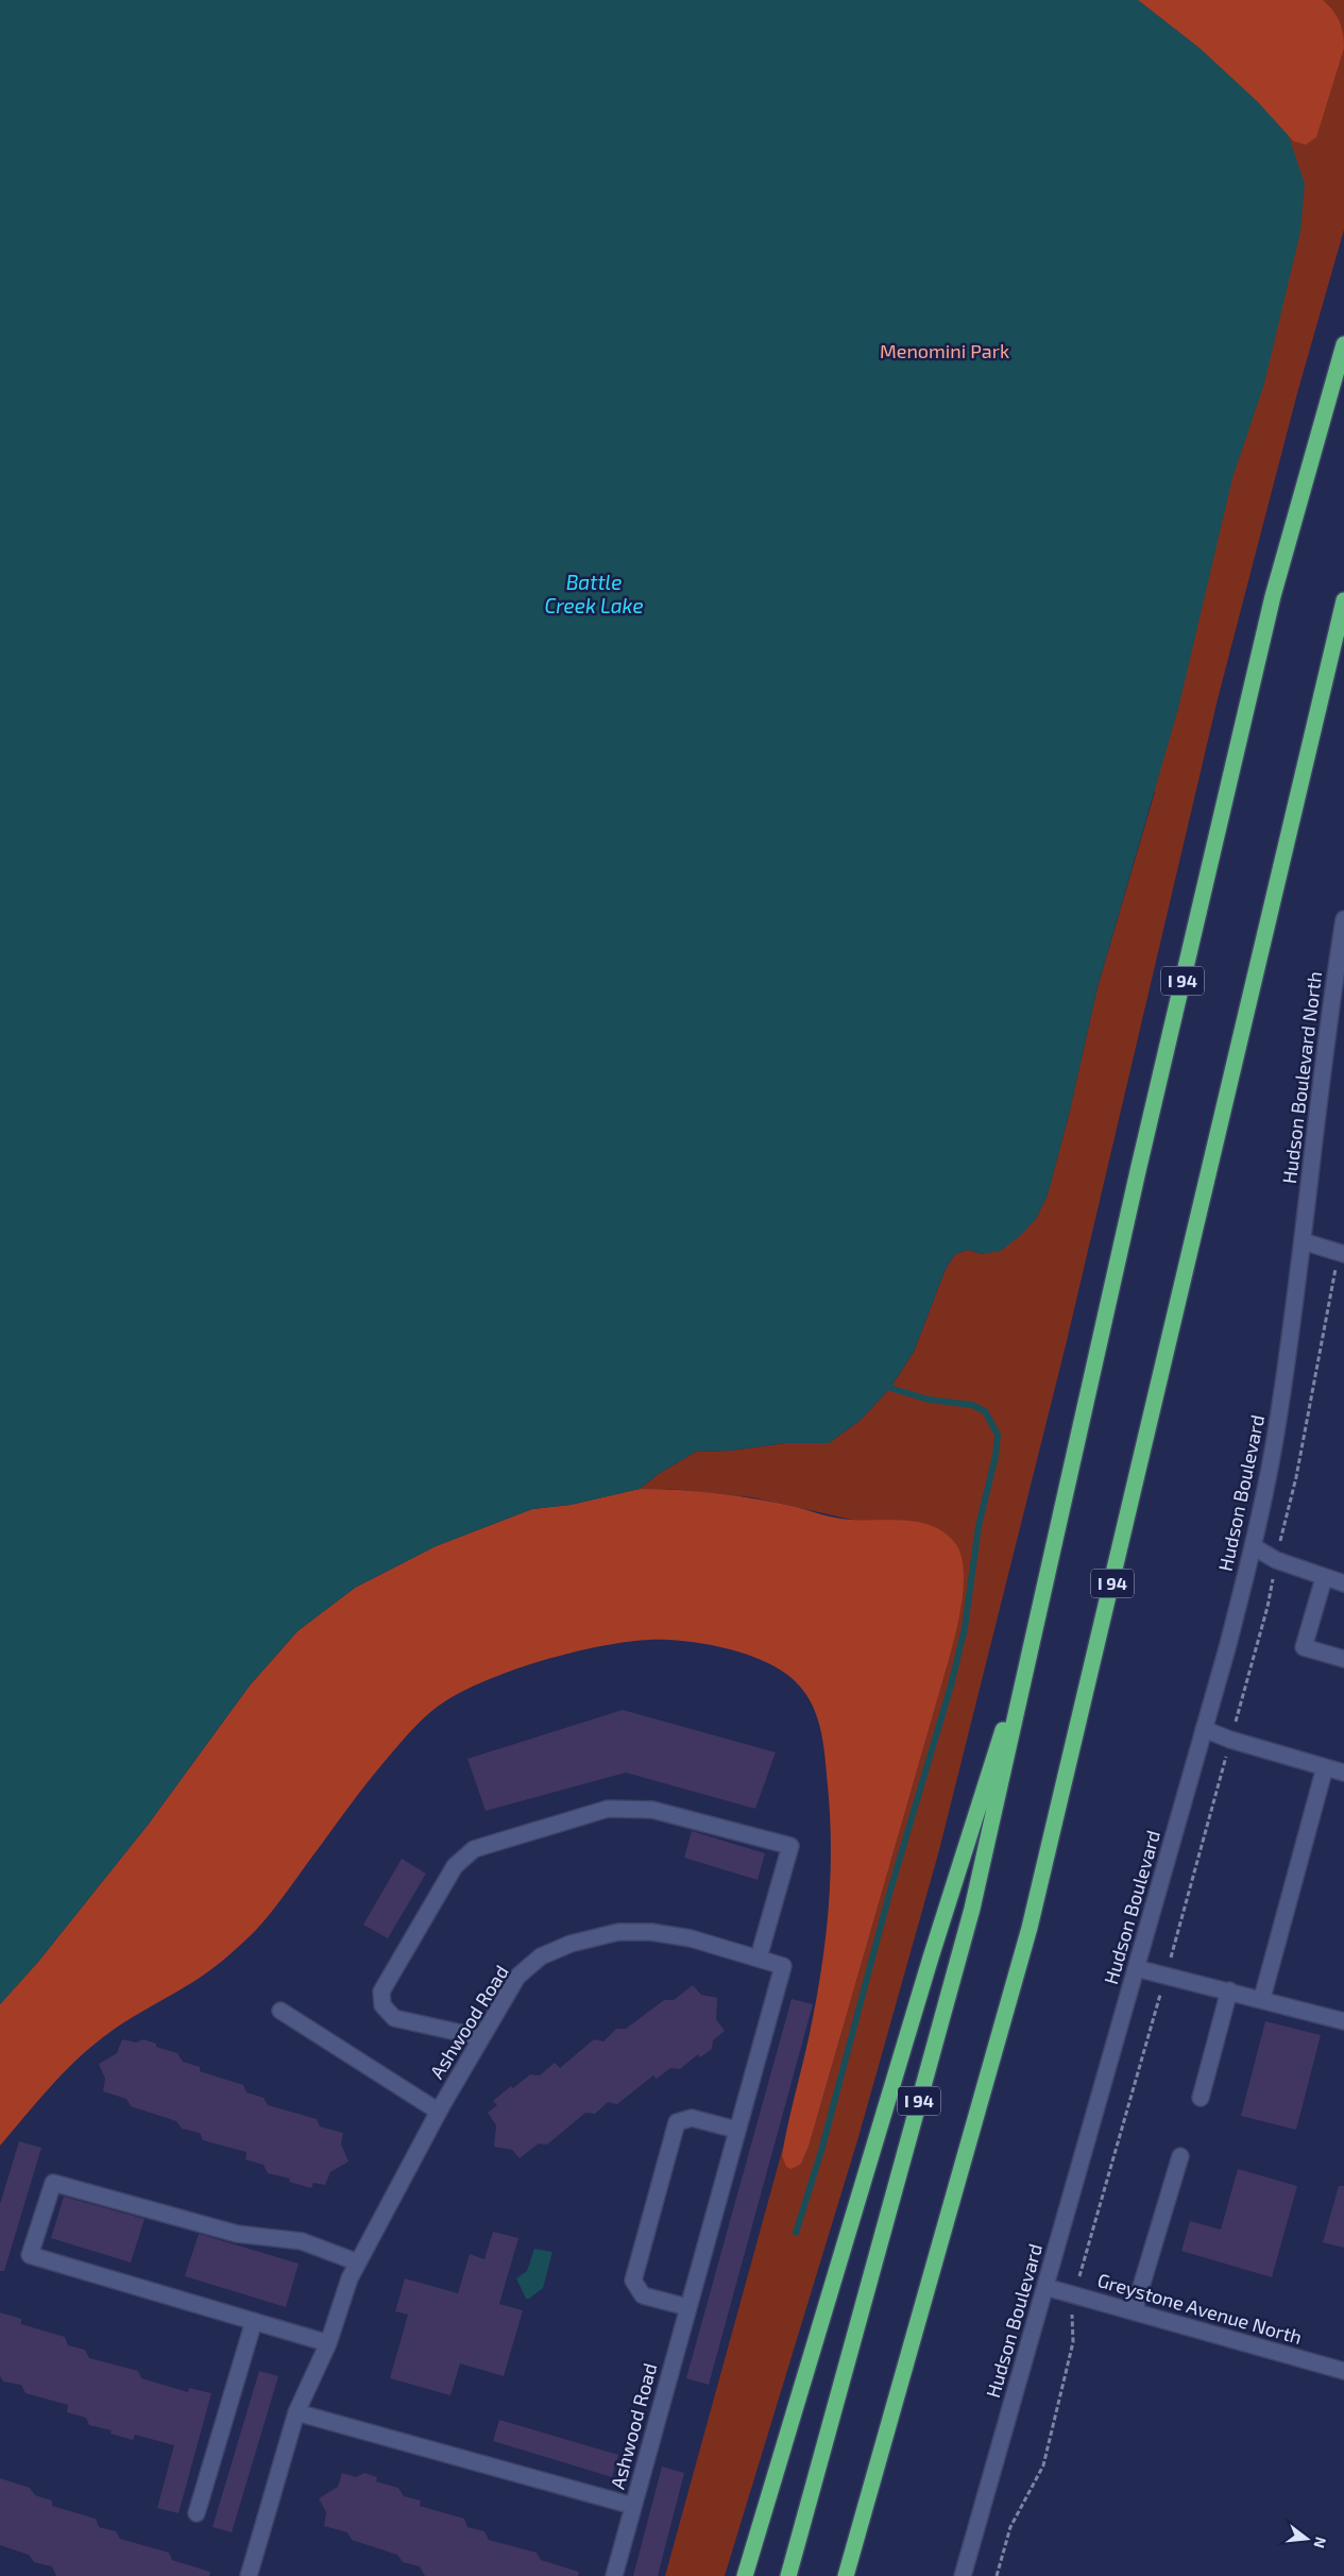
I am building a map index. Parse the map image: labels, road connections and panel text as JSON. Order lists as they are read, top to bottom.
{
  "streets": {
    "highway": ["I 94"],
    "street": [
      "Hudson Boulevard North",
      "Hudson Boulevard",
      "Ashwood Road",
      "Greystone Avenue North"
    ]
  },
  "crossings": [
    ["Hudson Boulevard North", "Hudson Boulevard"],
    ["Hudson Boulevard", "Greystone Avenue North"]
  ],
  "water": ["Battle Creek Lake"],
  "parks": ["Menomini Park"],
  "north": "right"
}
